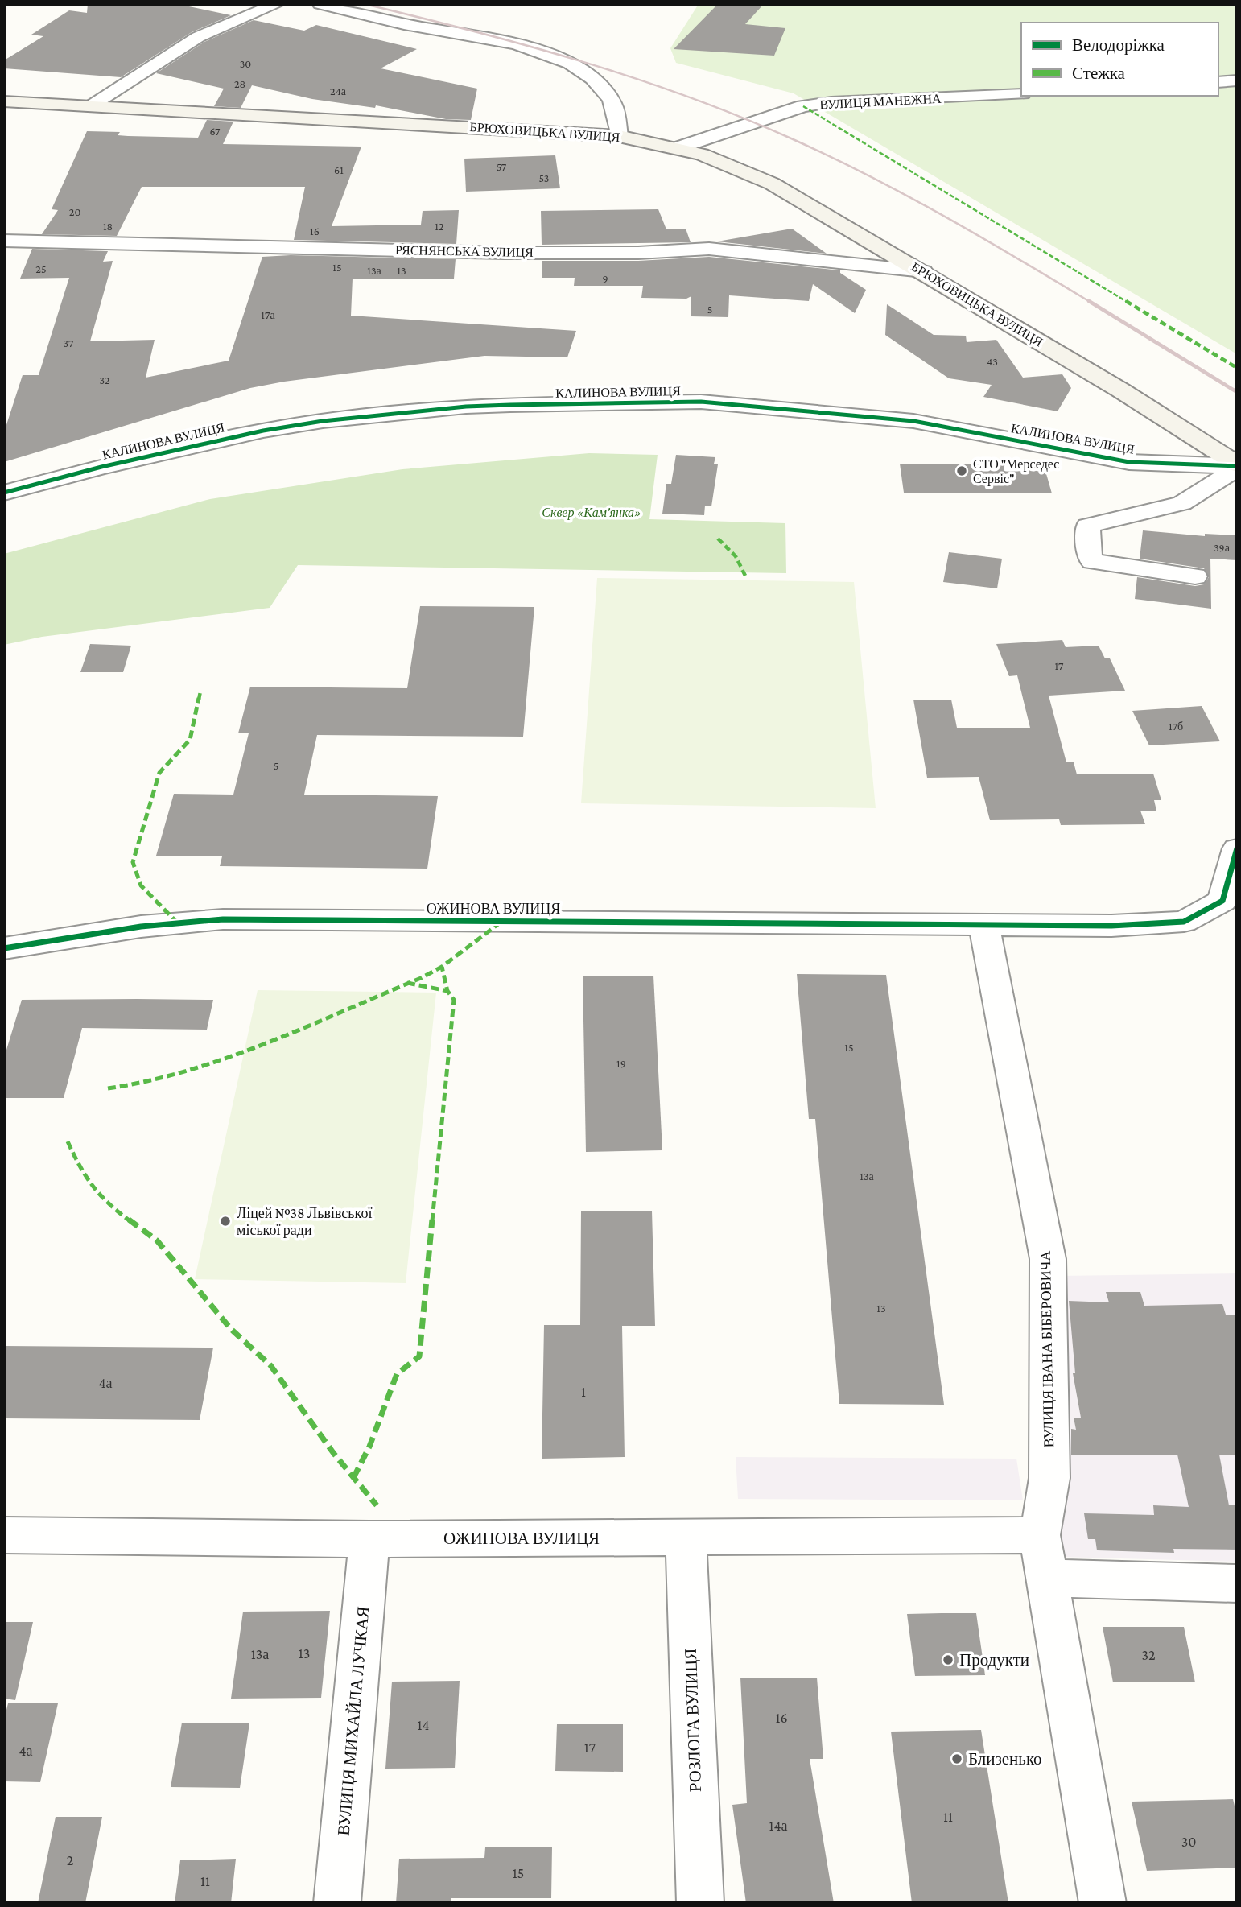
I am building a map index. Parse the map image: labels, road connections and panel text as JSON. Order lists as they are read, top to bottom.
{
  "streets": {
    "main road": ["БРЮХОВИЦЬКА ВУЛИЦЯ"],
    "street": [
      "ВУЛИЦЯ МАНЕЖНА",
      "РЯСНЯНСЬКА ВУЛИЦЯ",
      "КАЛИНОВА ВУЛИЦЯ",
      "ОЖИНОВА ВУЛИЦЯ",
      "ВУЛИЦЯ ІВАНА БІБЕРОВИЧА",
      "РОЗЛОГА ВУЛИЦЯ",
      "ВУЛИЦЯ МИХАЙЛА ЛУЧКАЯ"
    ]
  },
  "crossings": [
    ["ВУЛИЦЯ МАНЕЖНА", "БРЮХОВИЦЬКА ВУЛИЦЯ"],
    ["БРЮХОВИЦЬКА ВУЛИЦЯ", "РЯСНЯНСЬКА ВУЛИЦЯ"],
    ["БРЮХОВИЦЬКА ВУЛИЦЯ", "КАЛИНОВА ВУЛИЦЯ"],
    ["ОЖИНОВА ВУЛИЦЯ", "ВУЛИЦЯ ІВАНА БІБЕРОВИЧА"],
    ["ОЖИНОВА ВУЛИЦЯ", "РОЗЛОГА ВУЛИЦЯ"],
    ["ОЖИНОВА ВУЛИЦЯ", "ВУЛИЦЯ МИХАЙЛА ЛУЧКАЯ"]
  ],
  "parks": ["Сквер «Кам'янка»"],
  "places": [
    "СТО \"Мерседес Сервіс\"",
    "Ліцей №38 Львівської міської ради",
    "Продукти",
    "Близенько"
  ],
  "house_numbers": [
    "30",
    "28",
    "24а",
    "67",
    "57",
    "61",
    "53",
    "20",
    "18",
    "12",
    "16",
    "15",
    "25",
    "13а",
    "13",
    "9",
    "5",
    "17а",
    "37",
    "43",
    "32",
    "39а",
    "17",
    "17б",
    "5",
    "15",
    "19",
    "13а",
    "13",
    "4а",
    "1",
    "13",
    "13а",
    "32",
    "16",
    "14",
    "17",
    "4а",
    "11",
    "14а",
    "30",
    "2",
    "15",
    "11"
  ],
  "legend": ["Велодоріжка", "Стежка"]
}
